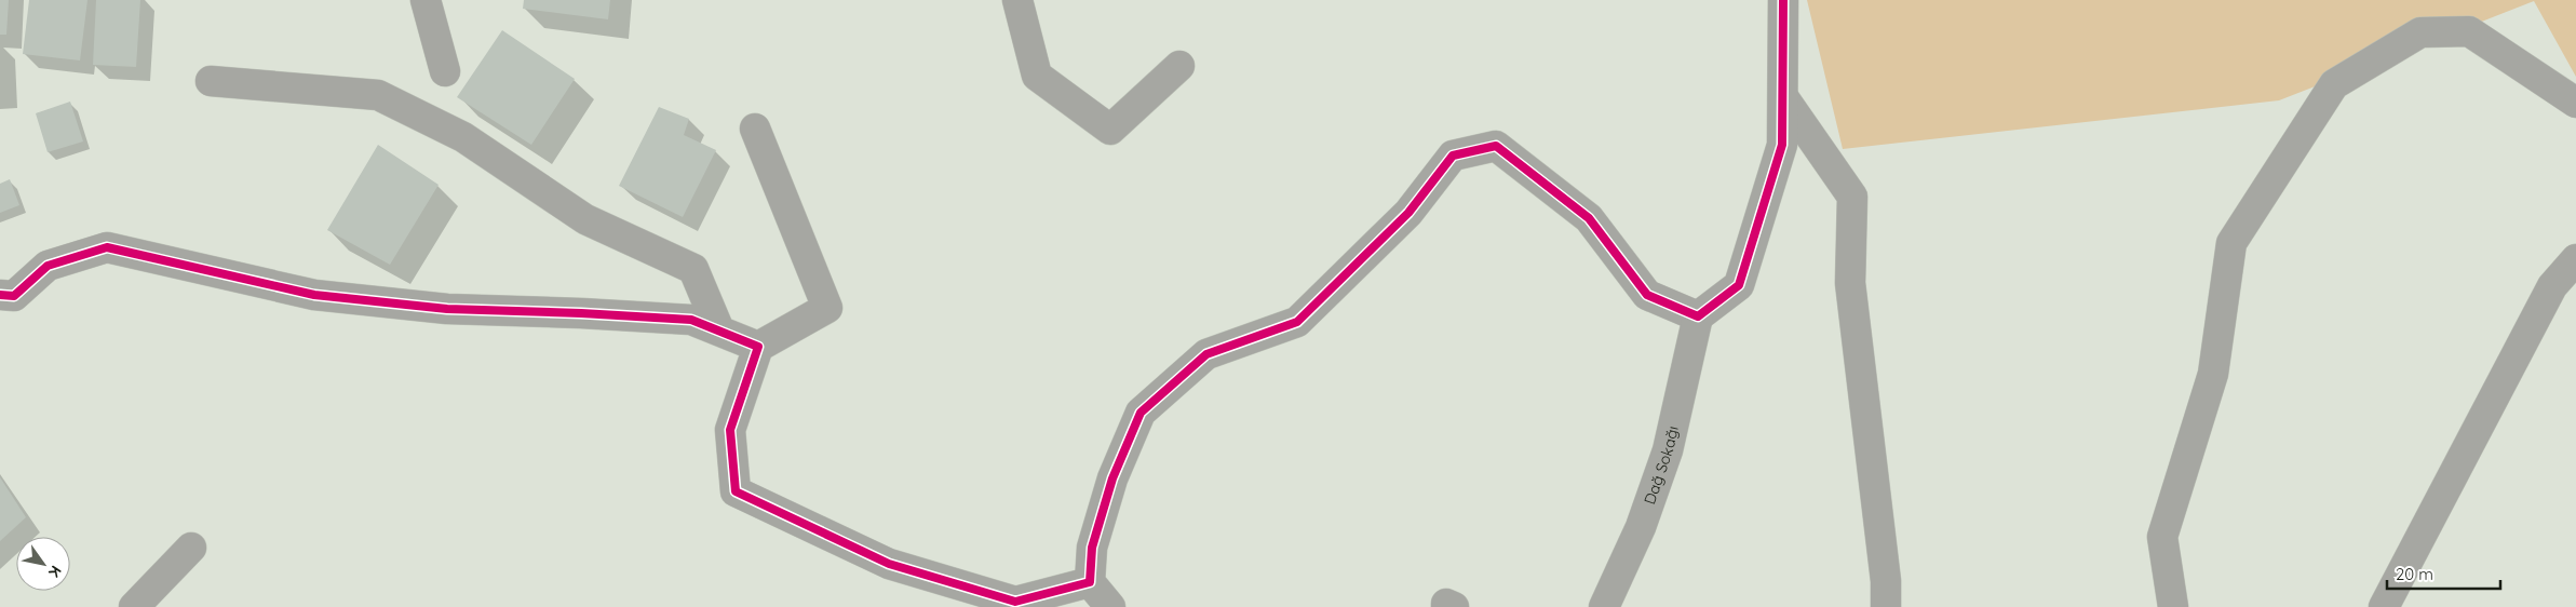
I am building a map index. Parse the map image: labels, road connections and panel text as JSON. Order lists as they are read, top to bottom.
{
  "streets": {
    "street": ["Dağ Sokağı"]
  },
  "scale_bar": "20 m",
  "north": "bottom right"
}
